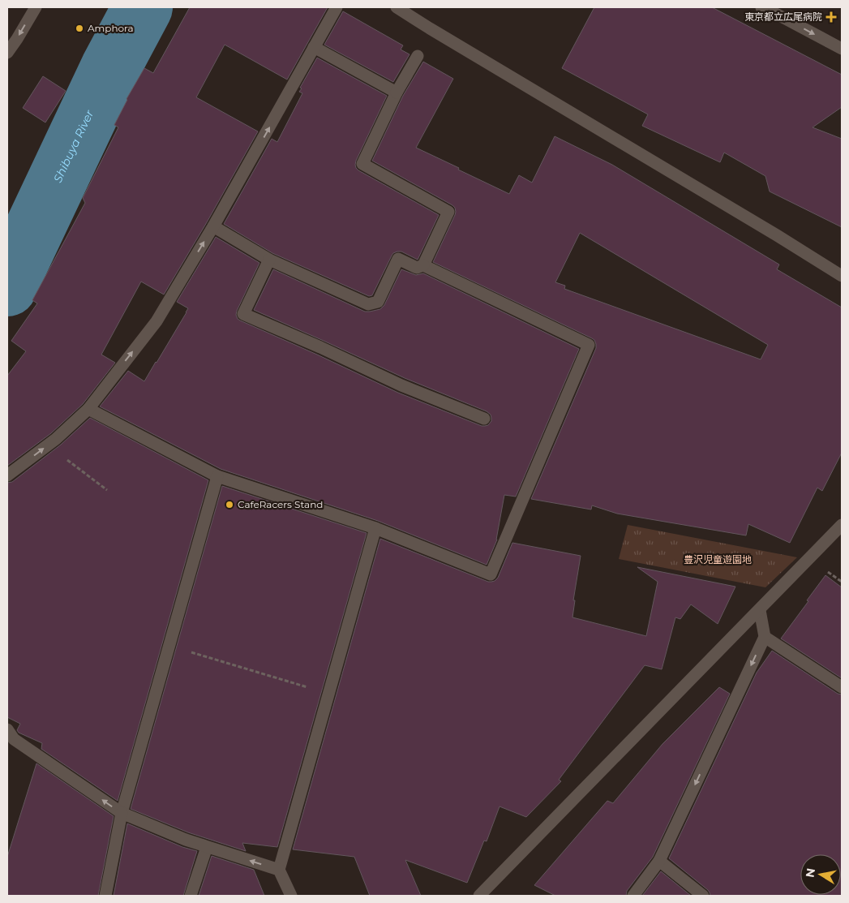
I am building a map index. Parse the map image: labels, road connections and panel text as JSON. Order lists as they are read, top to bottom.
{
  "water": ["Shibuya River"],
  "parks": ["豊沢児童遊園地"],
  "places": {
    "health": ["東京都立広尾病院"],
    "other": ["Amphora", "CafeRacers Stand"]
  },
  "north": "left"
}
